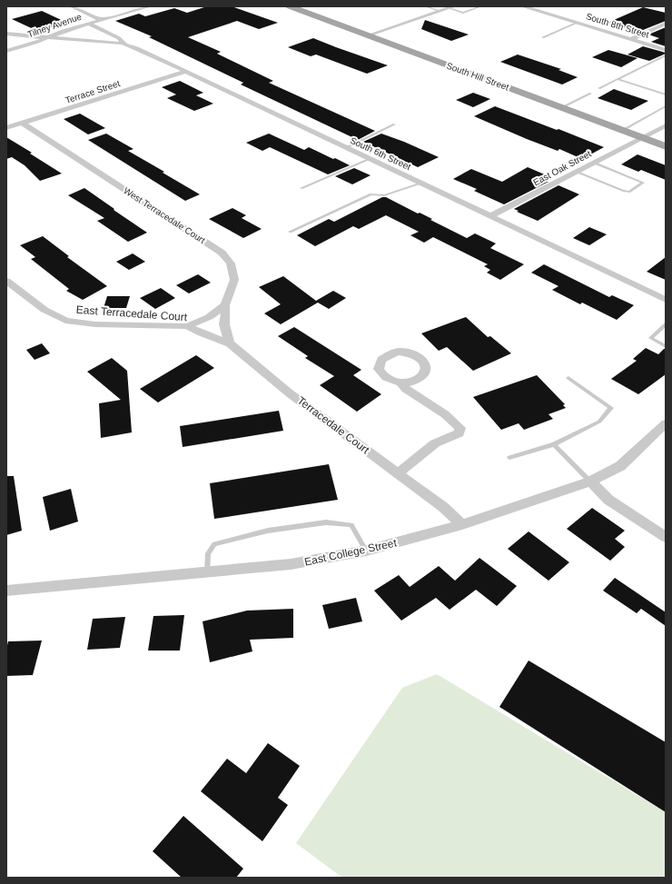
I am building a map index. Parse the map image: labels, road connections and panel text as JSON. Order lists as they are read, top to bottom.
{
  "streets": {
    "main road": ["South Hill Street"],
    "street": [
      "Tilney Avenue",
      "South 8th Street",
      "Terrace Street",
      "South 6th Street",
      "East Oak Street",
      "West Terracedale Court",
      "East Terracedale Court",
      "Terracedale Court",
      "East College Street"
    ]
  },
  "crossings": [
    ["Tilney Avenue", "South 6th Street"],
    ["South Hill Street", "East Oak Street"],
    ["Terrace Street", "South 6th Street"],
    ["Terrace Street", "West Terracedale Court"],
    ["South 6th Street", "East Oak Street"],
    ["West Terracedale Court", "Terracedale Court"],
    ["East Terracedale Court", "Terracedale Court"],
    ["Terracedale Court", "East College Street"]
  ]
}
